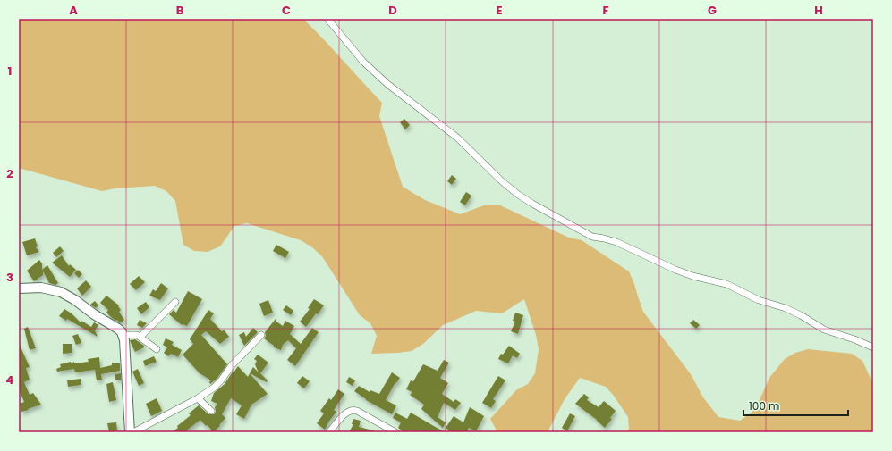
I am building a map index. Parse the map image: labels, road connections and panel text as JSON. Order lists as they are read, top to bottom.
{
  "scale_bar": "100 m",
  "grid": {
    "columns": [
      "A",
      "B",
      "C",
      "D",
      "E",
      "F",
      "G",
      "H"
    ],
    "rows": [
      "1",
      "2",
      "3",
      "4"
    ]
  }
}
